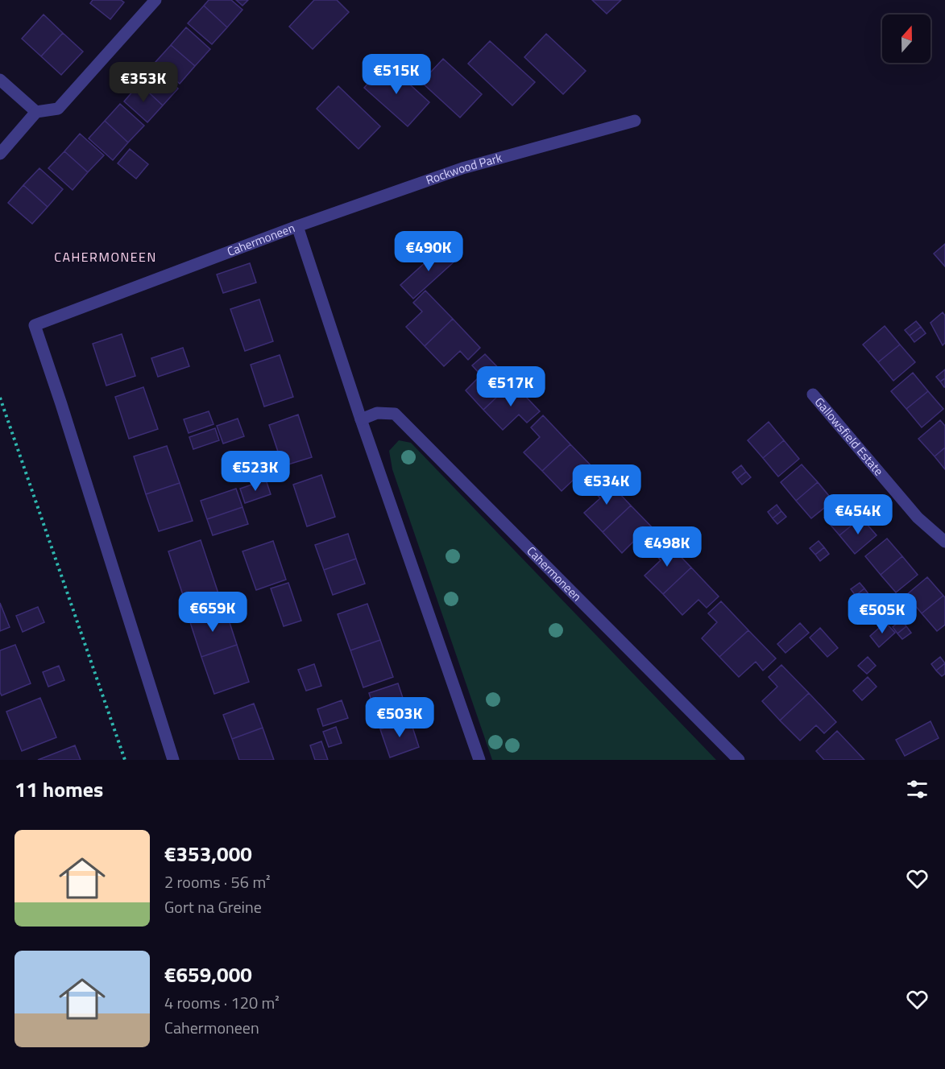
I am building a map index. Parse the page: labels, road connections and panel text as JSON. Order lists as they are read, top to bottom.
{
  "streets": {
    "street": ["Rockwood Park", "Cahermoneen", "Gallowsfield Estate"]
  },
  "crossings": [
    ["Rockwood Park", "Cahermoneen"]
  ],
  "districts": ["CAHERMONEEN"],
  "north": "top",
  "page": {
    "price": [
      "€515K",
      "€353K",
      "€490K",
      "€517K",
      "€523K",
      "€534K",
      "€454K",
      "€498K",
      "€659K",
      "€505K",
      "€503K"
    ],
    "heading": "11 homes",
    "list": [
      {
        "name": "€353,000",
        "note": "2 rooms · 56 m² · Gort na Greine"
      },
      {
        "name": "€659,000",
        "note": "4 rooms · 120 m² · Cahermoneen"
      }
    ]
  }
}
